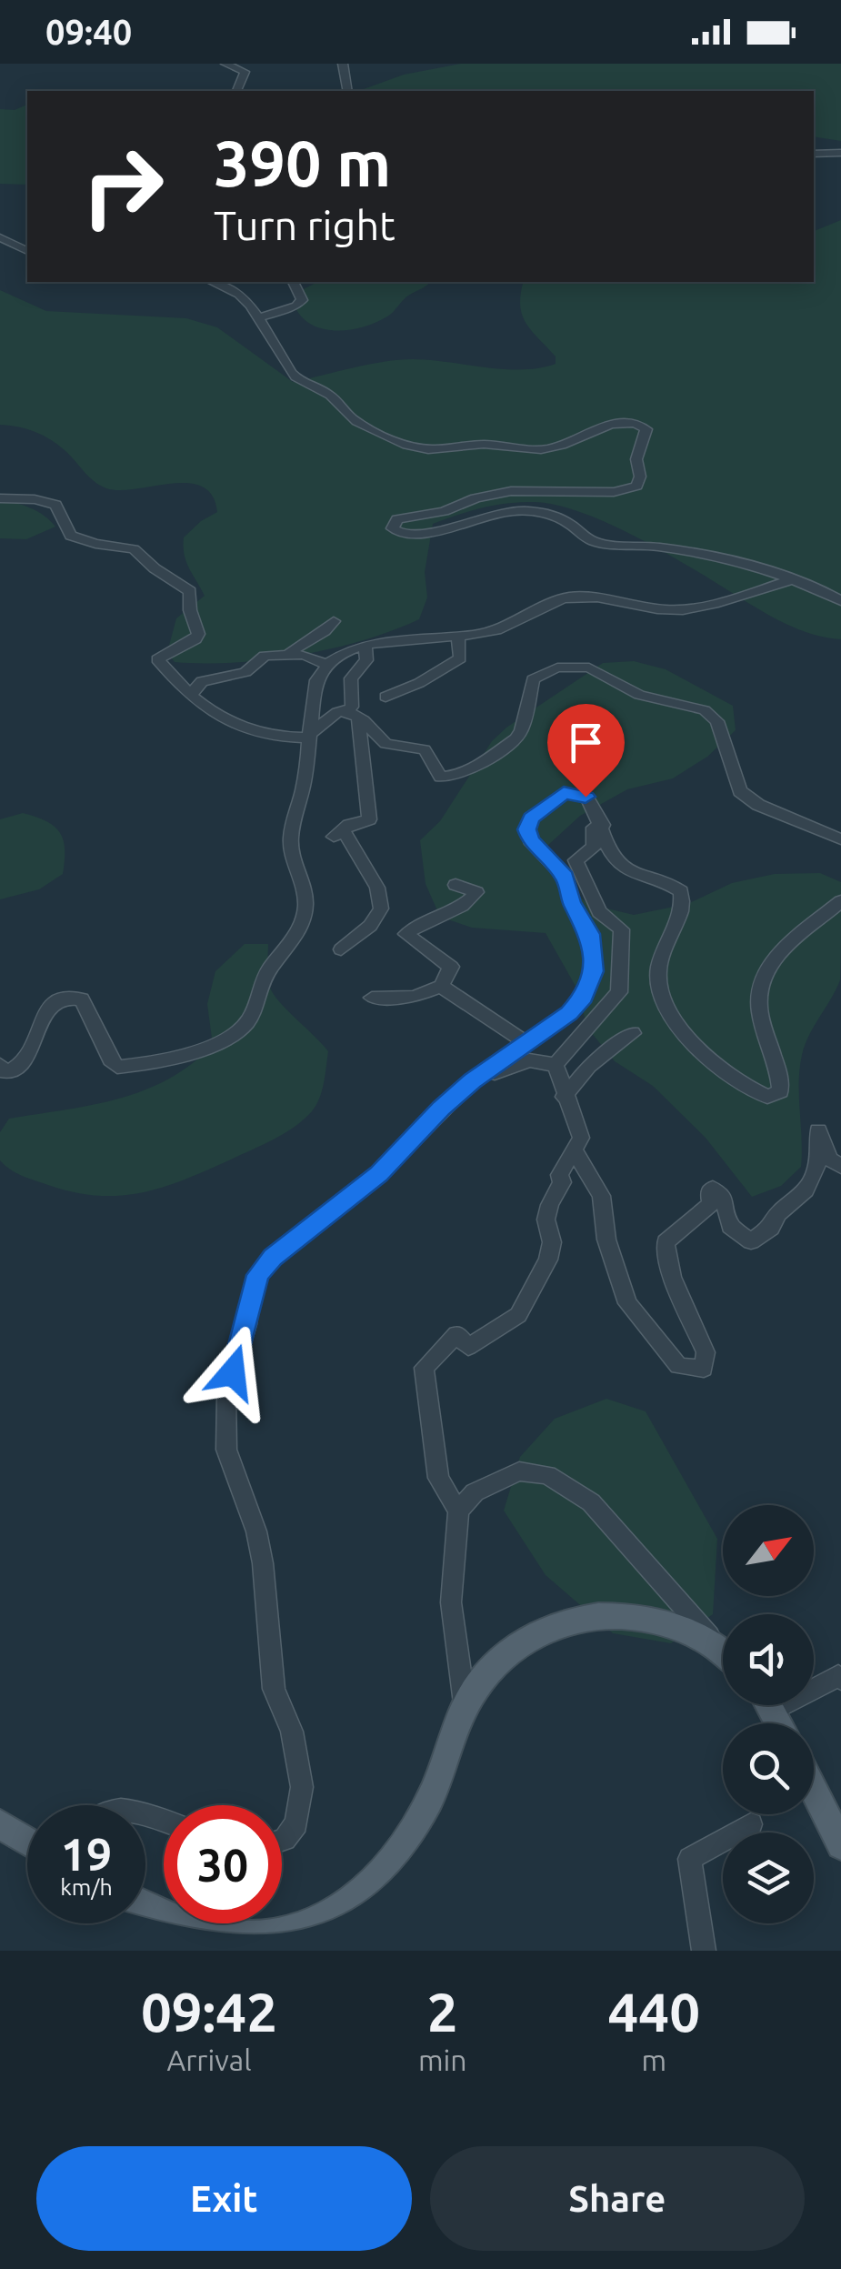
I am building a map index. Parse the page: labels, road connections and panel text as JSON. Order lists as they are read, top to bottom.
{
  "north": "top right",
  "page": {
    "status": "09:40",
    "turn": ["390 m", "Turn right"],
    "speed": "19 km/h",
    "limit": "30",
    "eta": [
      "09:42",
      "Arrival",
      "2",
      "min",
      "440",
      "m"
    ],
    "buttons": ["Exit", "Share"]
  }
}
